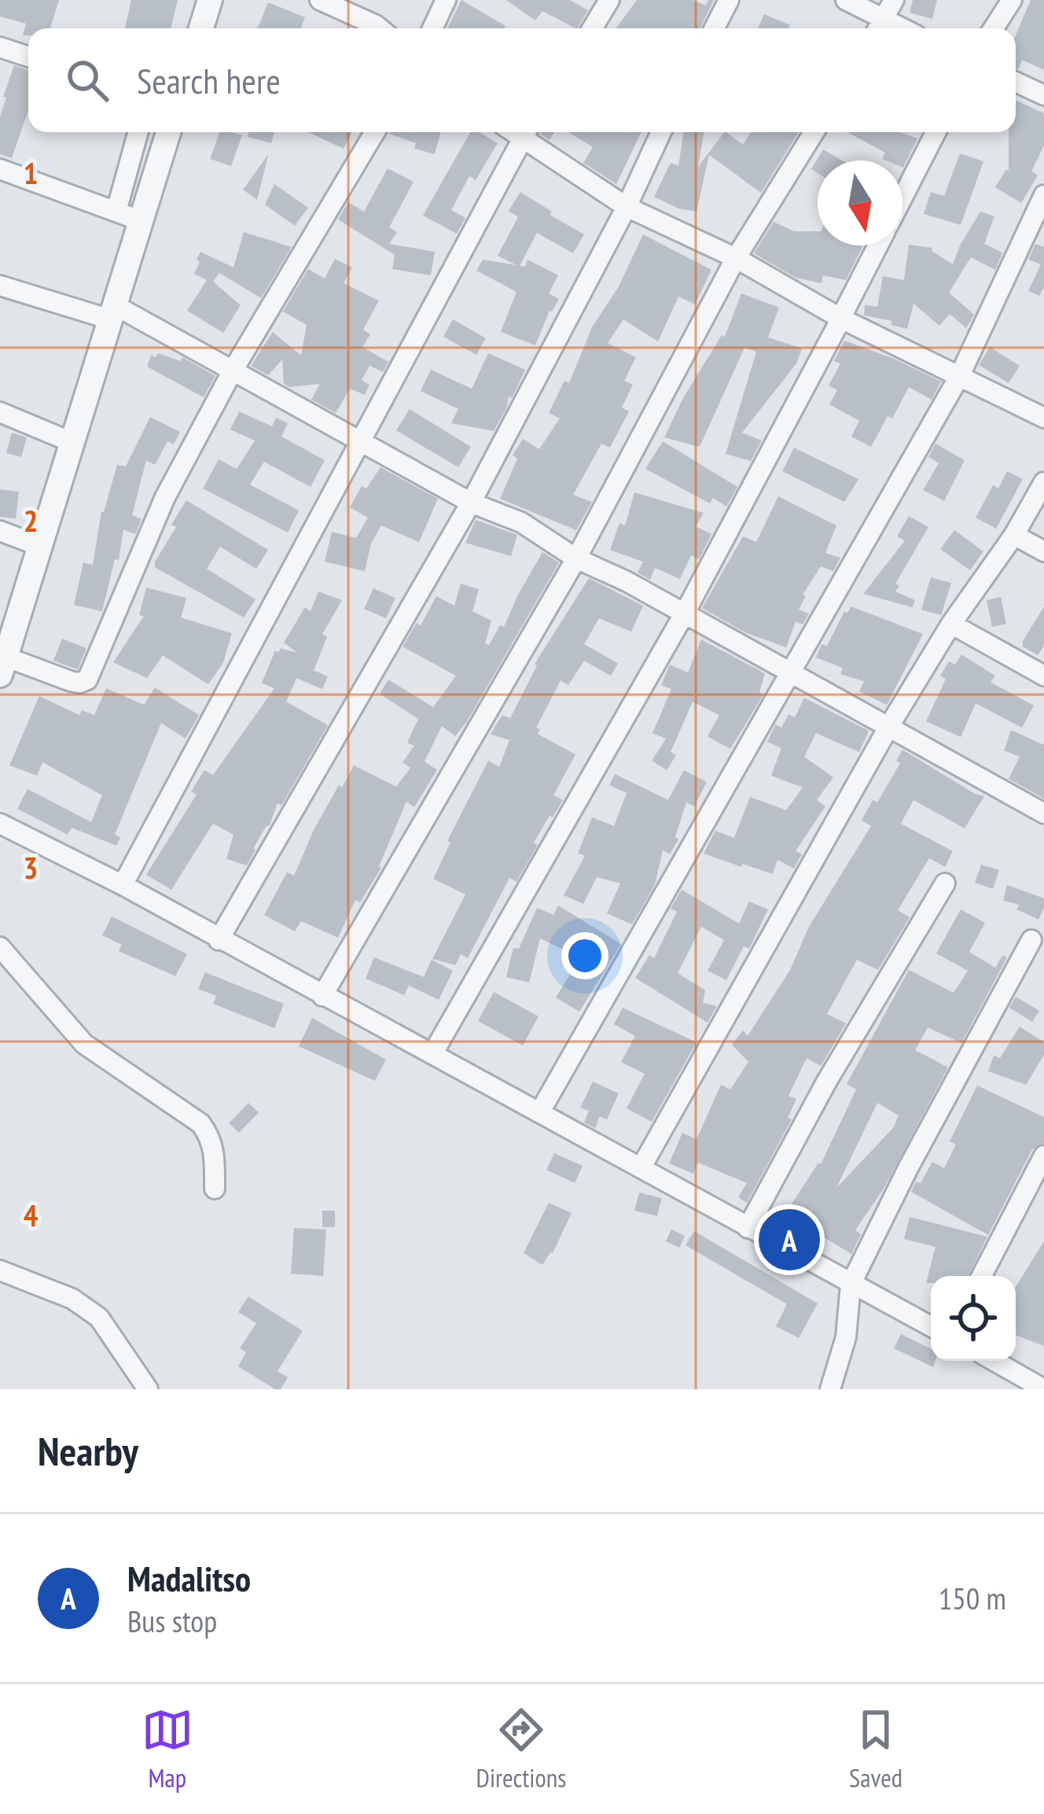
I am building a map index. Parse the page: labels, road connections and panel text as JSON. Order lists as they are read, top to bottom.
{
  "north": "bottom",
  "page": {
    "search": "Search here",
    "pins": "A",
    "heading": "Nearby",
    "list": [
      {
        "mark": "A",
        "name": "Madalitso",
        "note": "Bus stop",
        "value": "150 m"
      }
    ],
    "nav": ["Map", "Directions", "Saved"]
  },
  "grid": {
    "rows": [
      "1",
      "2",
      "3",
      "4"
    ]
  }
}
